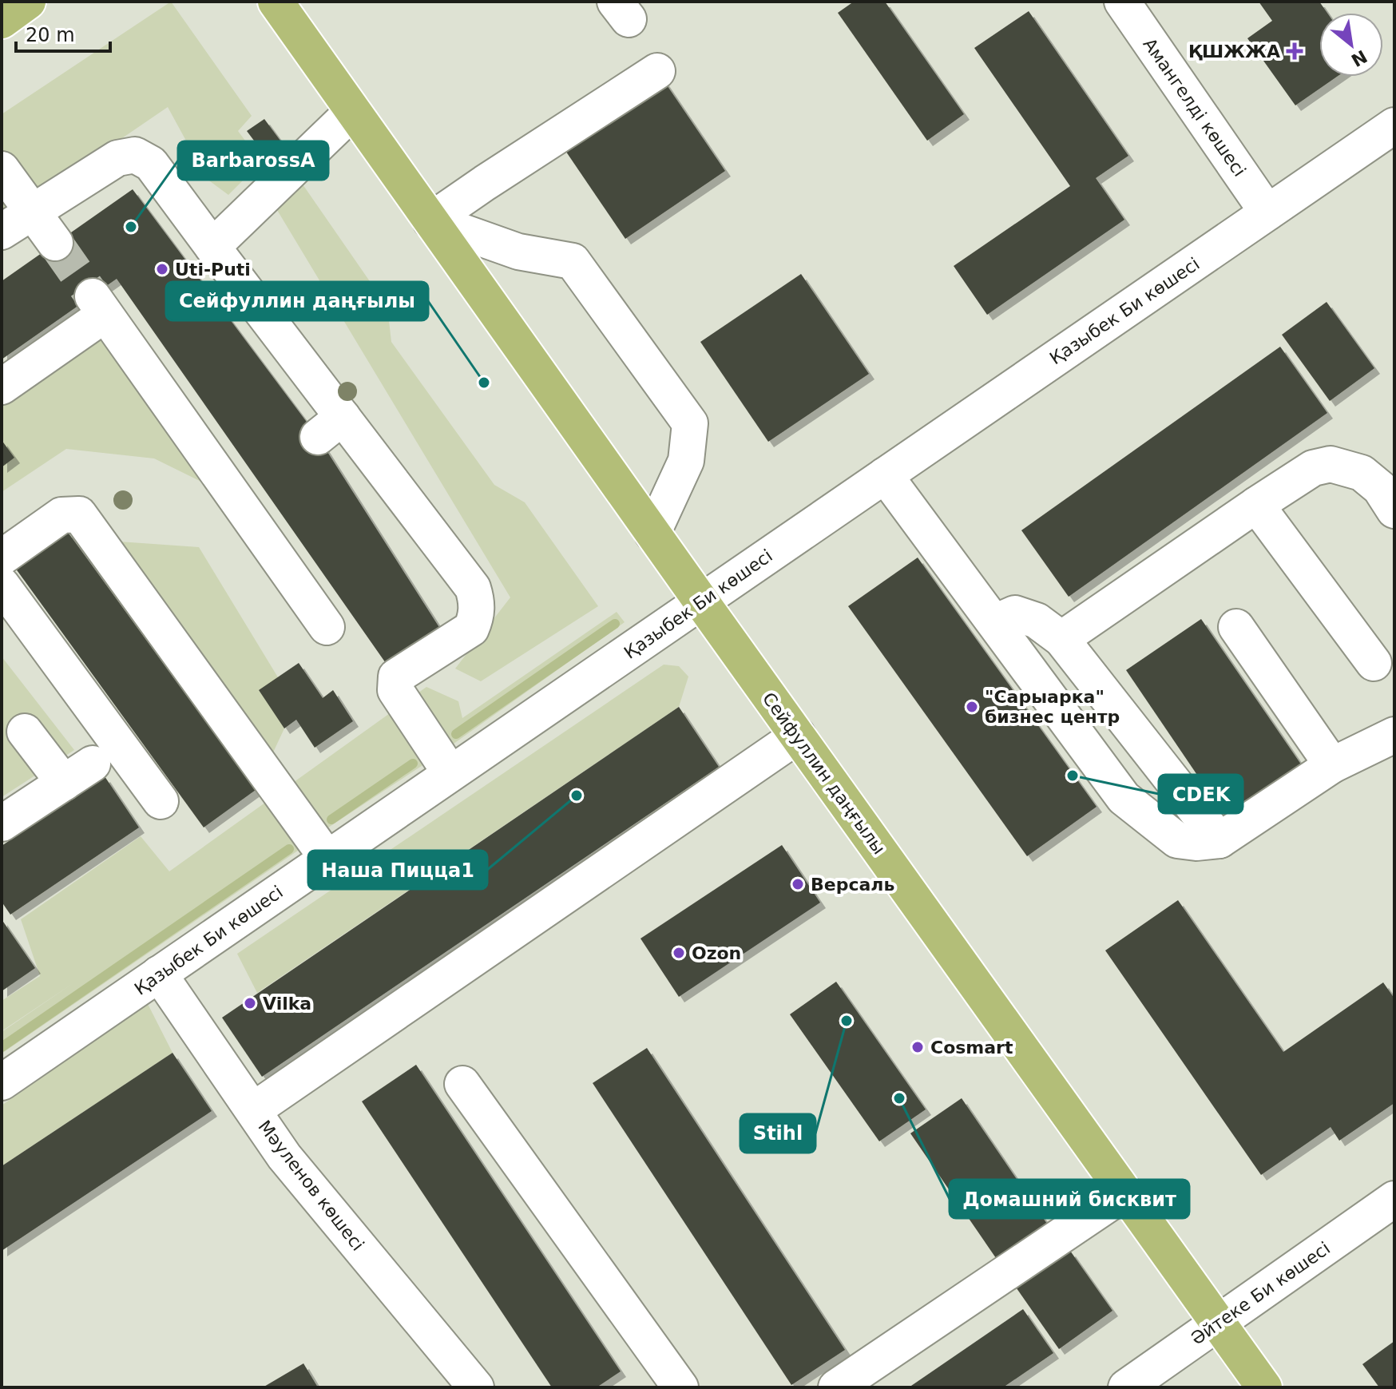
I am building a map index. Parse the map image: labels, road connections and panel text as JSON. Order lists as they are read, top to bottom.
{
  "streets": {
    "main road": ["Сейфуллин даңғылы"],
    "street": [
      "Амангелді көшесі",
      "Қазыбек Би көшесі",
      "Мәуленов көшесі",
      "Әйтеке Би көшесі"
    ]
  },
  "crossings": [
    ["Амангелді көшесі", "Қазыбек Би көшесі"],
    ["Қазыбек Би көшесі", "Сейфуллин даңғылы"],
    ["Қазыбек Би көшесі", "Мәуленов көшесі"],
    ["Сейфуллин даңғылы", "Әйтеке Би көшесі"]
  ],
  "places": {
    "health": ["ҚШЖЖА"],
    "other": [
      "BarbarossA",
      "Uti-Puti",
      "Сейфуллин даңғылы",
      "\"Сарыарка\" бизнес центр",
      "CDEK",
      "Наша Пицца1",
      "Версаль",
      "Ozon",
      "Vilka",
      "Stihl",
      "Cosmart",
      "Домашний бисквит"
    ]
  },
  "scale_bar": "20 m",
  "north": "bottom right"
}
